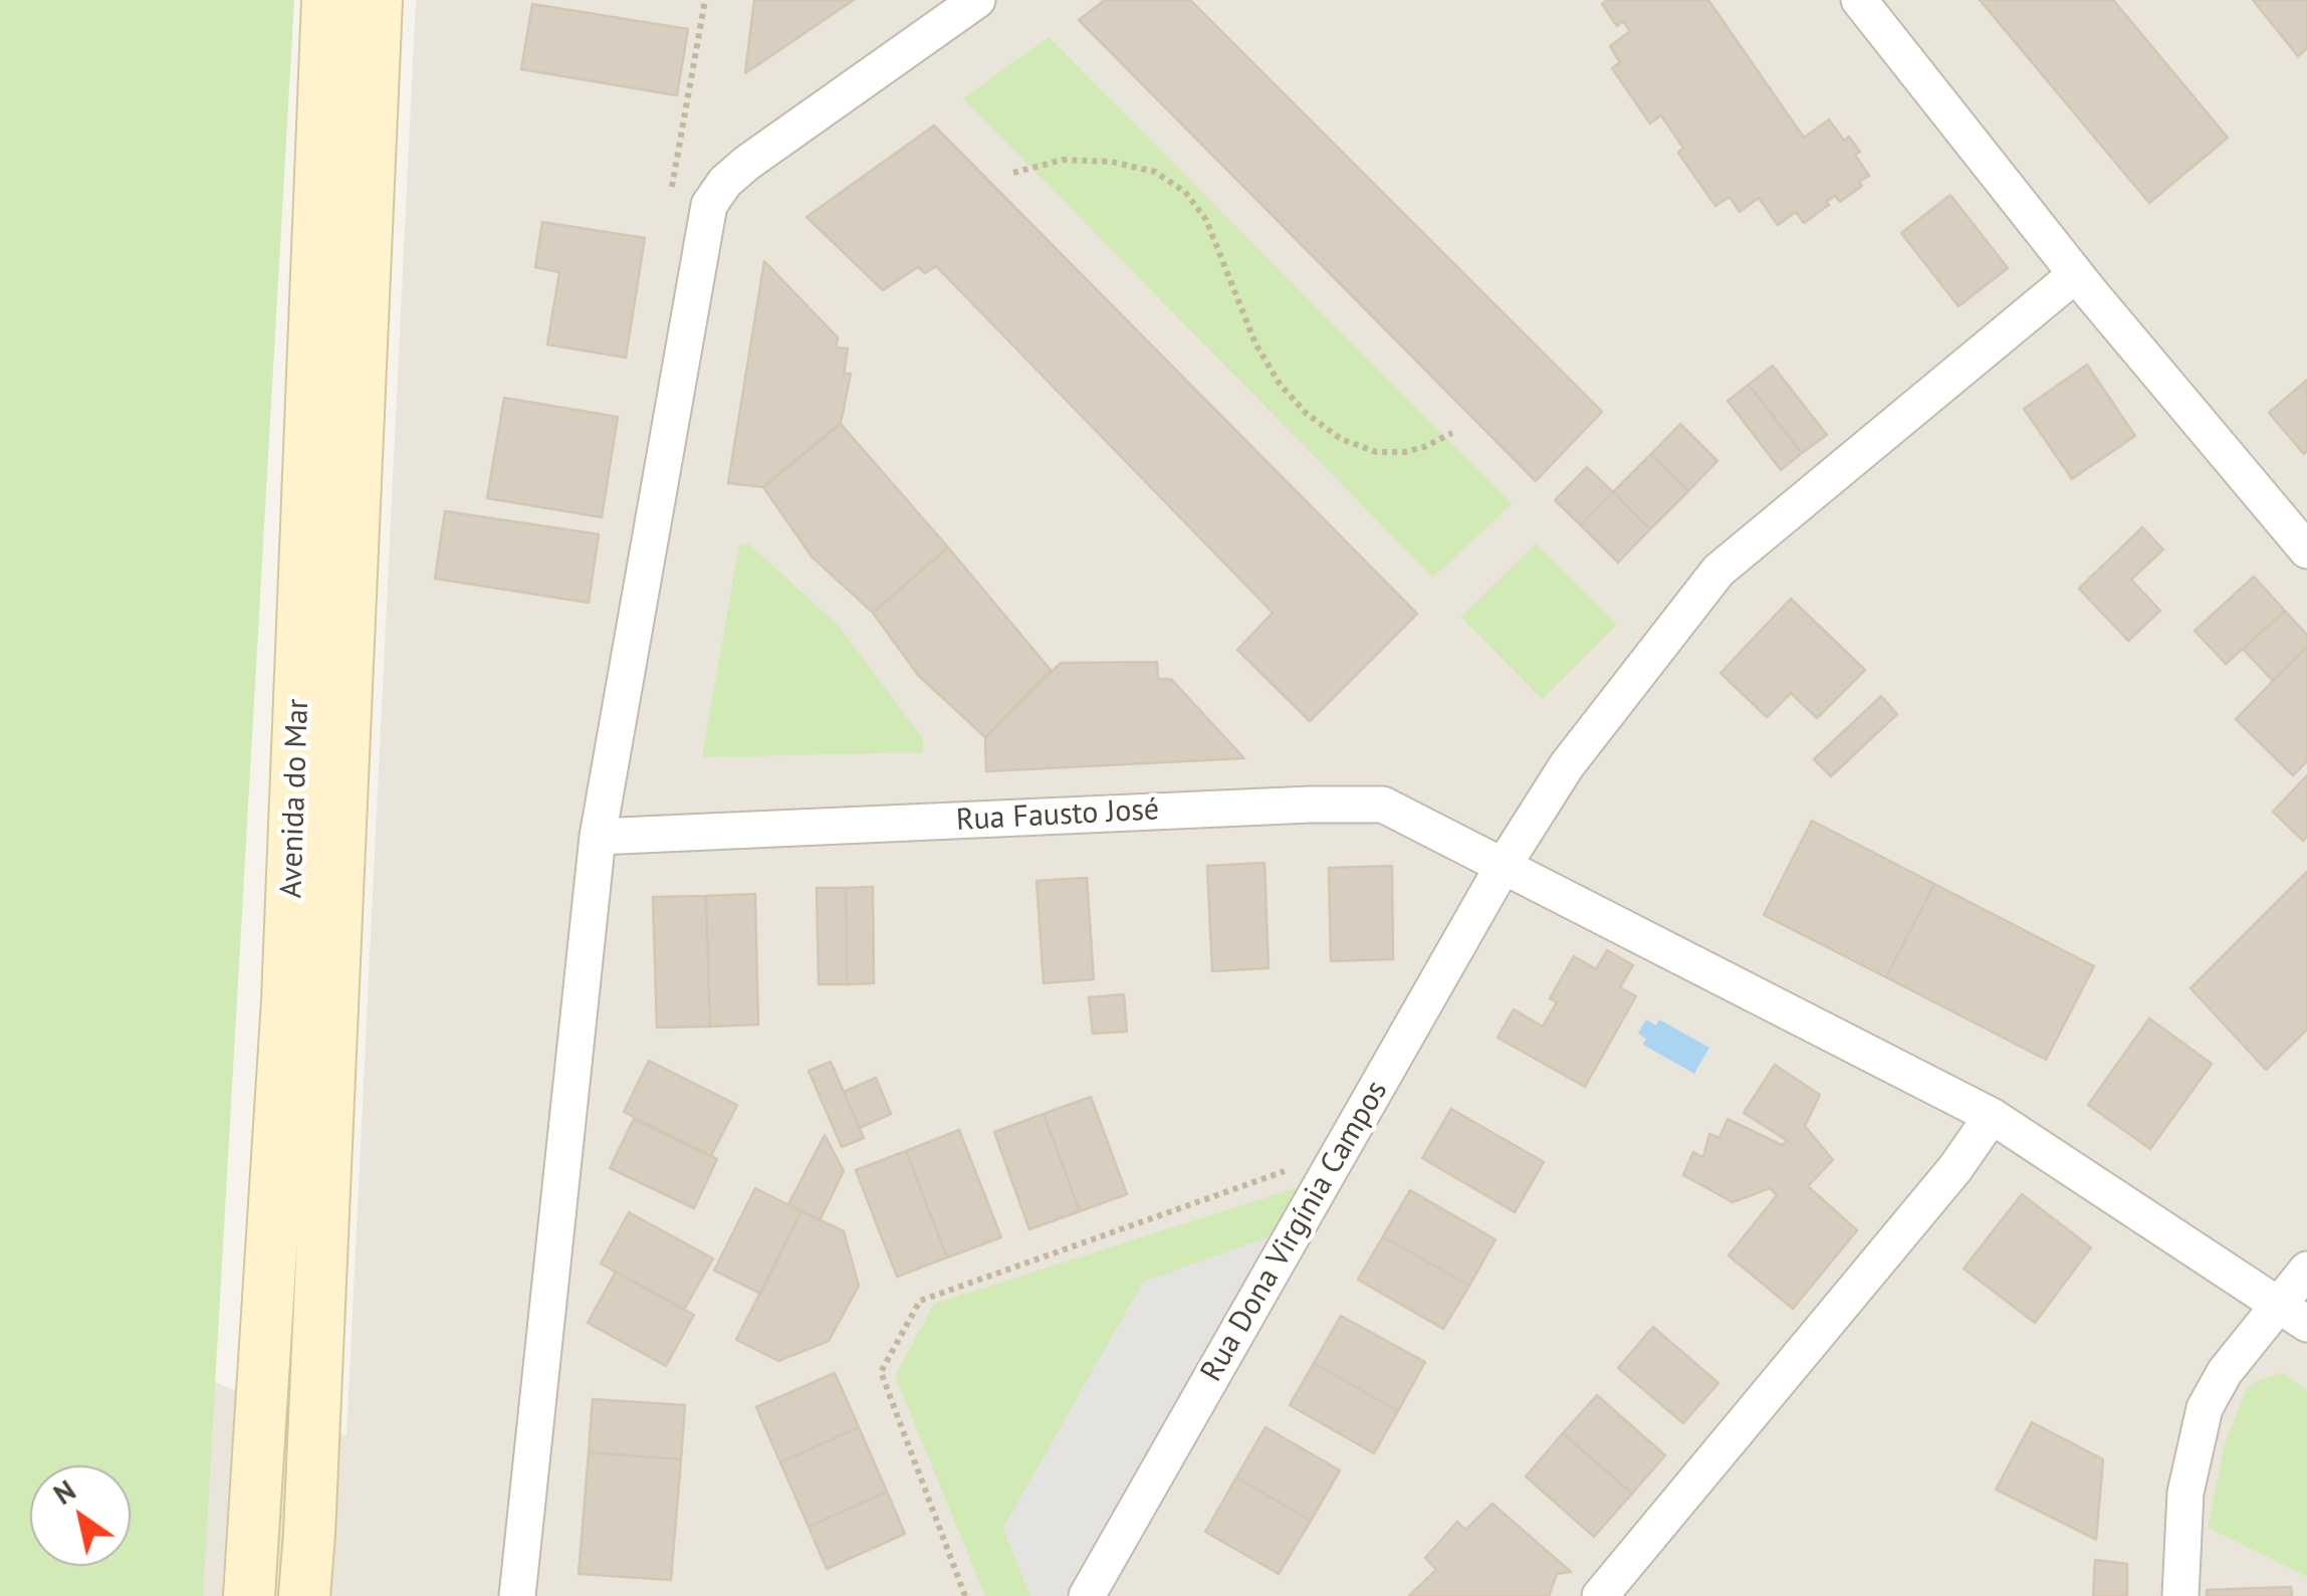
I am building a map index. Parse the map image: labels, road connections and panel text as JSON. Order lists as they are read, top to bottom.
{
  "streets": {
    "main road": ["Avenida do Mar"],
    "street": ["Rua Fausto José", "Rua Dona Virgínia Campos"]
  },
  "crossings": [
    ["Rua Fausto José", "Rua Dona Virgínia Campos"]
  ],
  "north": "top left"
}
